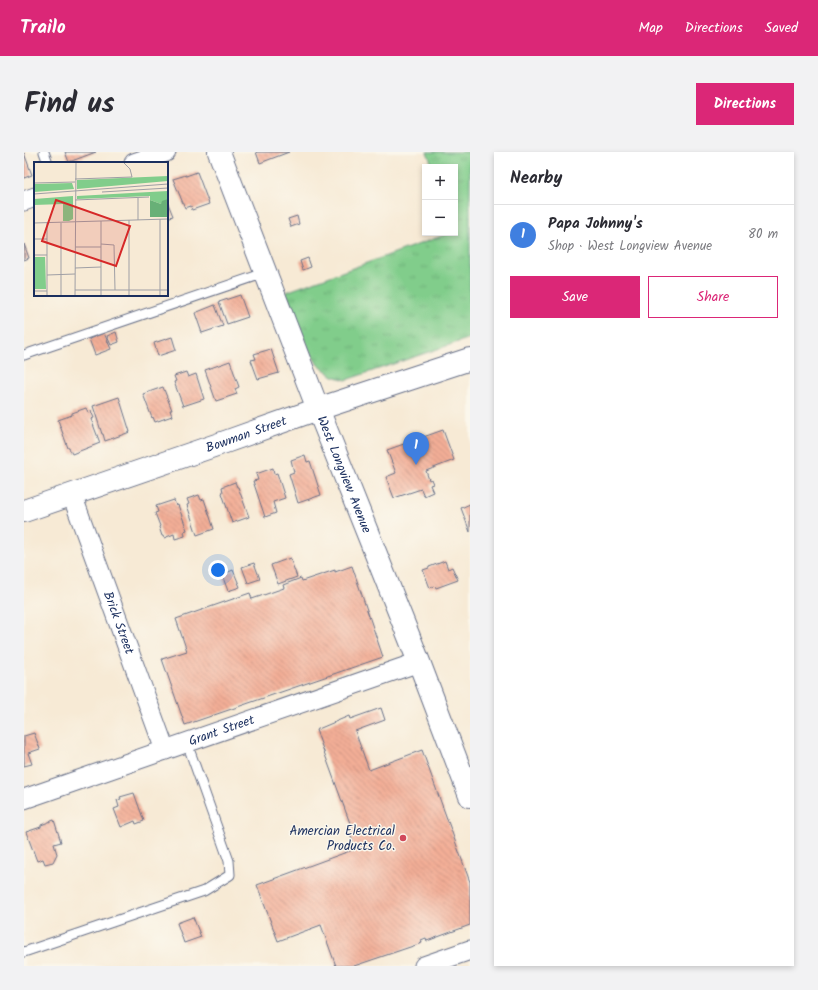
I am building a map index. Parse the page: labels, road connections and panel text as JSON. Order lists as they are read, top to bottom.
{
  "streets": {
    "street": [
      "Bowman Street",
      "West Longview Avenue",
      "Brick Street",
      "Grant Street"
    ]
  },
  "crossings": [
    ["Bowman Street", "West Longview Avenue"],
    ["Bowman Street", "Brick Street"],
    ["West Longview Avenue", "Grant Street"],
    ["Brick Street", "Grant Street"]
  ],
  "places": ["Amercian Electrical Products Co."],
  "page": {
    "header": "Trailo",
    "nav": ["Map", "Directions", "Saved"],
    "title": "Find us",
    "buttons": [
      "Directions",
      ["Save", "Share"]
    ],
    "heading": "Nearby",
    "map_buttons": ["+", "−"],
    "list": [
      {
        "mark": "1",
        "name": "Papa Johnny's",
        "note": "Shop · West Longview Avenue",
        "value": "80 m"
      }
    ],
    "pins": "1"
  }
}
